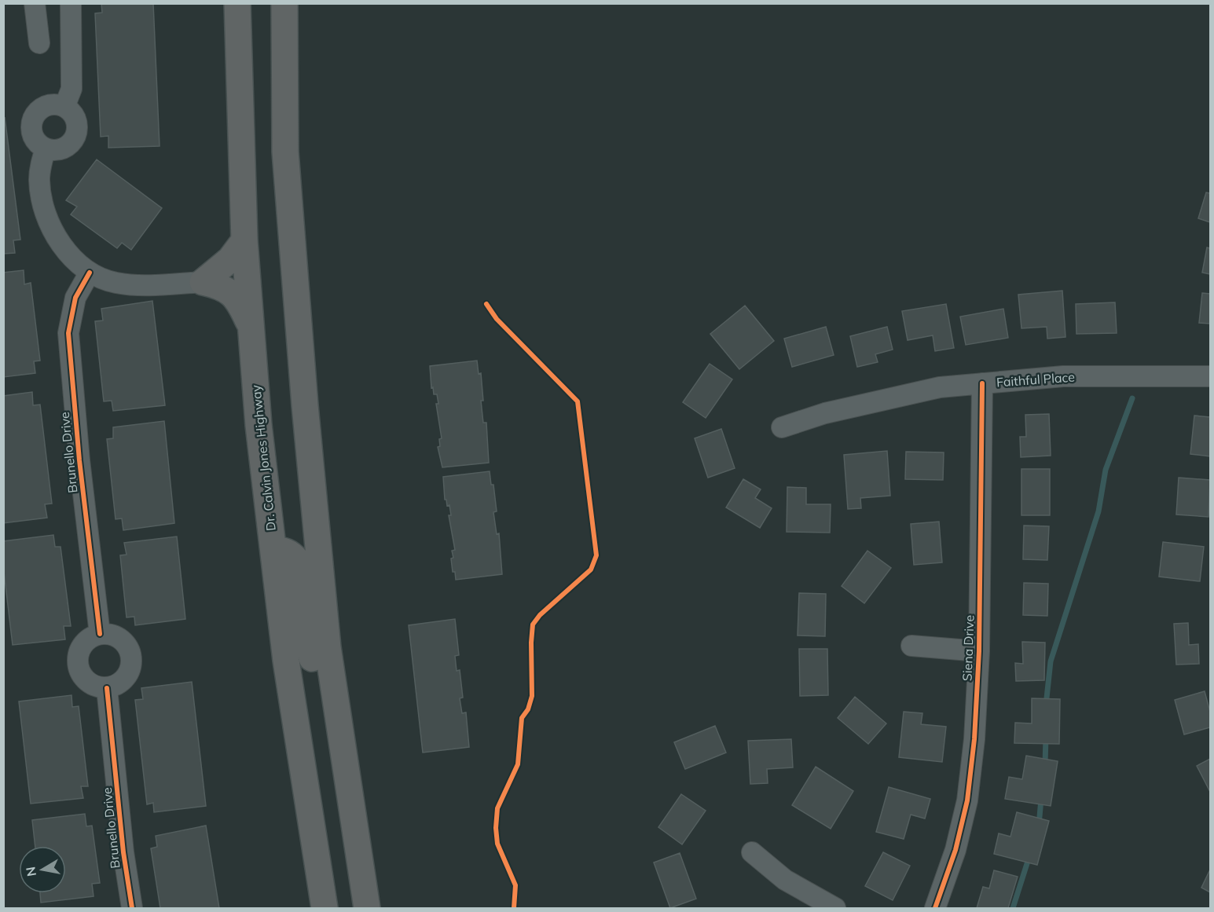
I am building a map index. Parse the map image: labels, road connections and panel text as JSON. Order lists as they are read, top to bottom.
{
  "streets": {
    "highway": ["Dr. Calvin Jones Highway"],
    "street": ["Faithful Place", "Brunello Drive", "Siena Drive"]
  },
  "crossings": [
    ["Faithful Place", "Siena Drive"]
  ],
  "north": "left"
}
